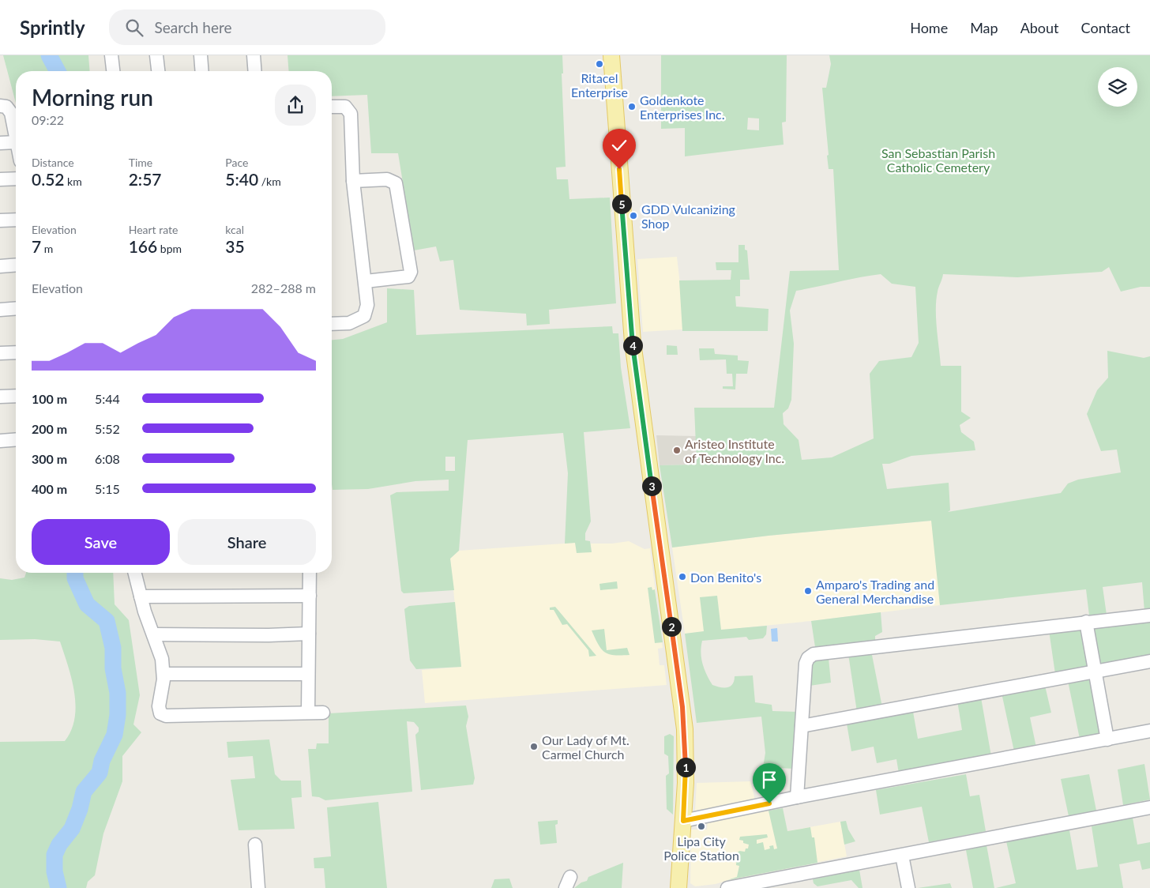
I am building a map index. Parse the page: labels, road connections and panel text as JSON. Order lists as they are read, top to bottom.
{
  "parks": ["San Sebastian Parish Catholic Cemetery"],
  "places": [
    "Ritacel Enterprise",
    "Goldenkote Enterprises Inc.",
    "GDD Vulcanizing Shop",
    "Aristeo Institute of Technology Inc.",
    "Don Benito's",
    "Amparo's Trading and General Merchandise",
    "Our Lady of Mt. Carmel Church",
    "Lipa City Police Station"
  ],
  "page": {
    "header": "Sprintly",
    "search": "Search here",
    "nav": [
      "Home",
      "Map",
      "About",
      "Contact"
    ],
    "heading": ["Morning run", "09:22"],
    "stats": [
      ["Distance", "0.52 km"],
      ["Time", "2:57"],
      ["Pace", "5:40 /km"],
      ["Elevation", "7 m"],
      ["Heart rate", "166 bpm"],
      ["kcal", "35"]
    ],
    "pins": [
      "5",
      "4",
      "3",
      "2",
      "1"
    ],
    "chart": ["Elevation", "282–288 m"],
    "list": [
      {
        "name": "100 m",
        "note": "5:44"
      },
      {
        "name": "200 m",
        "note": "5:52"
      },
      {
        "name": "300 m",
        "note": "6:08"
      },
      {
        "name": "400 m",
        "note": "5:15"
      }
    ],
    "buttons": ["Save", "Share"]
  }
}
